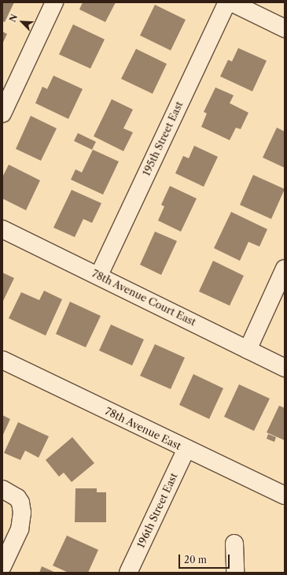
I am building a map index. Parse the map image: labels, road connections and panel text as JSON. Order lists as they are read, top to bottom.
{
  "streets": {
    "street": [
      "195th Street East",
      "78th Avenue Court East",
      "78th Avenue East",
      "196th Street East"
    ]
  },
  "crossings": [
    ["195th Street East", "78th Avenue Court East"],
    ["78th Avenue East", "196th Street East"]
  ],
  "scale_bar": "20 m",
  "north": "top left"
}
